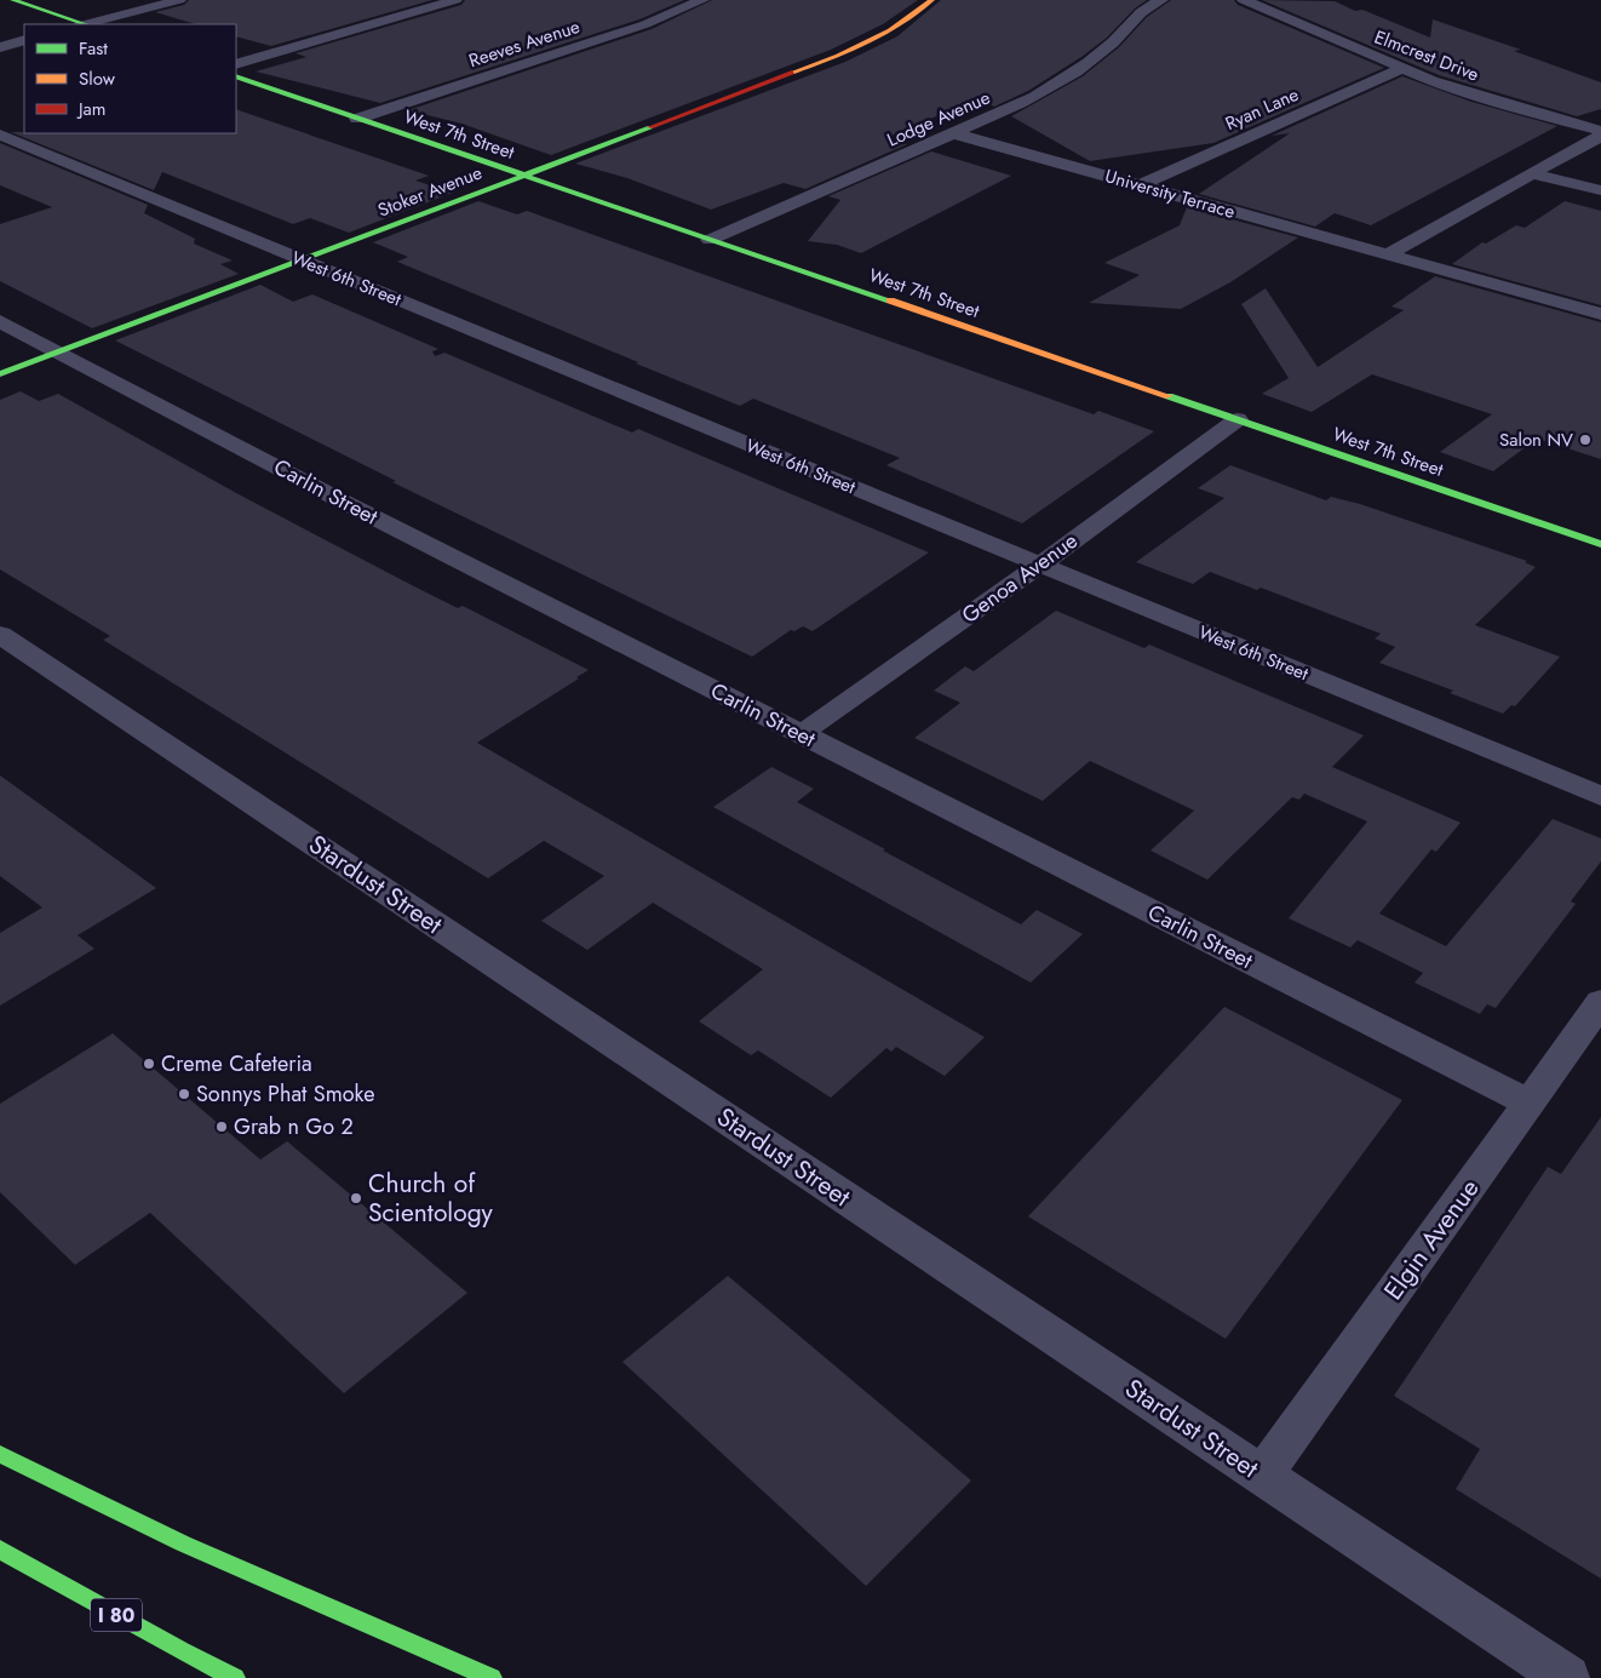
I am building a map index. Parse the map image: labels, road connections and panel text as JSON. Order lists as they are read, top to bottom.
{
  "streets": {
    "main road": ["West 7th Street", "Stoker Avenue", "I 80"],
    "street": [
      "Reeves Avenue",
      "Elmcrest Drive",
      "Ryan Lane",
      "Lodge Avenue",
      "University Terrace",
      "West 6th Street",
      "Carlin Street",
      "Genoa Avenue",
      "Stardust Street",
      "Elgin Avenue"
    ]
  },
  "crossings": [
    ["Reeves Avenue", "West 7th Street"],
    ["Elmcrest Drive", "Ryan Lane"],
    ["Ryan Lane", "University Terrace"],
    ["Lodge Avenue", "West 7th Street"],
    ["Lodge Avenue", "University Terrace"],
    ["West 7th Street", "Stoker Avenue"],
    ["West 7th Street", "Genoa Avenue"],
    ["Stoker Avenue", "West 6th Street"],
    ["Stoker Avenue", "Carlin Street"],
    ["West 6th Street", "Genoa Avenue"],
    ["Carlin Street", "Genoa Avenue"],
    ["Carlin Street", "Elgin Avenue"],
    ["Stardust Street", "Elgin Avenue"]
  ],
  "places": [
    "Salon NV",
    "Creme Cafeteria",
    "Sonnys Phat Smoke",
    "Grab n Go 2",
    "Church of Scientology"
  ],
  "legend": ["Fast", "Slow", "Jam"]
}
